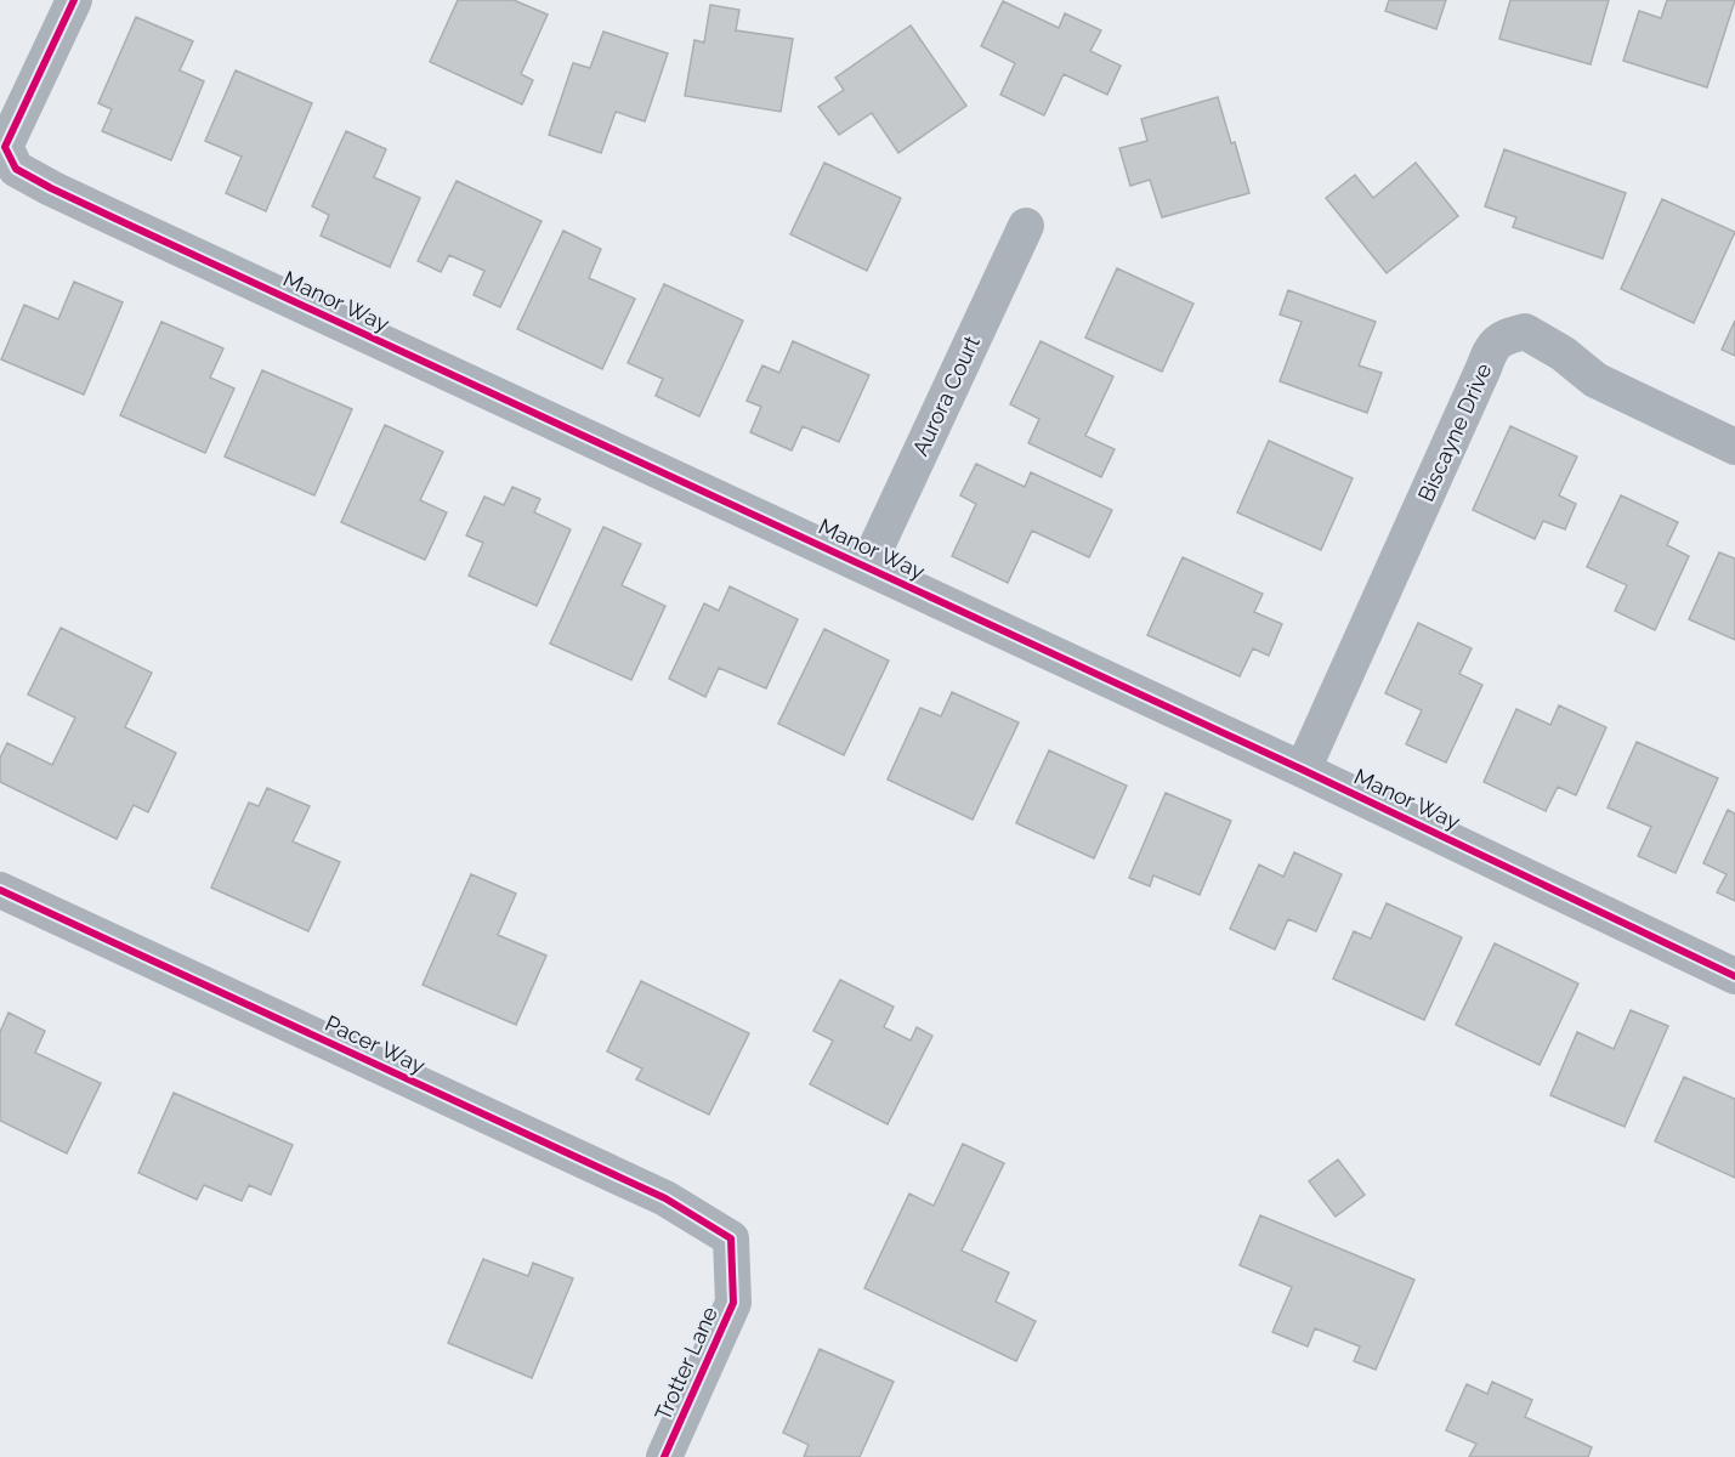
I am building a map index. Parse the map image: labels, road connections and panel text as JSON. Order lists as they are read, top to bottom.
{
  "streets": {
    "street": [
      "Manor Way",
      "Aurora Court",
      "Biscayne Drive",
      "Pacer Way",
      "Trotter Lane"
    ]
  },
  "crossings": [
    ["Manor Way", "Aurora Court"],
    ["Manor Way", "Biscayne Drive"],
    ["Pacer Way", "Trotter Lane"]
  ]
}
